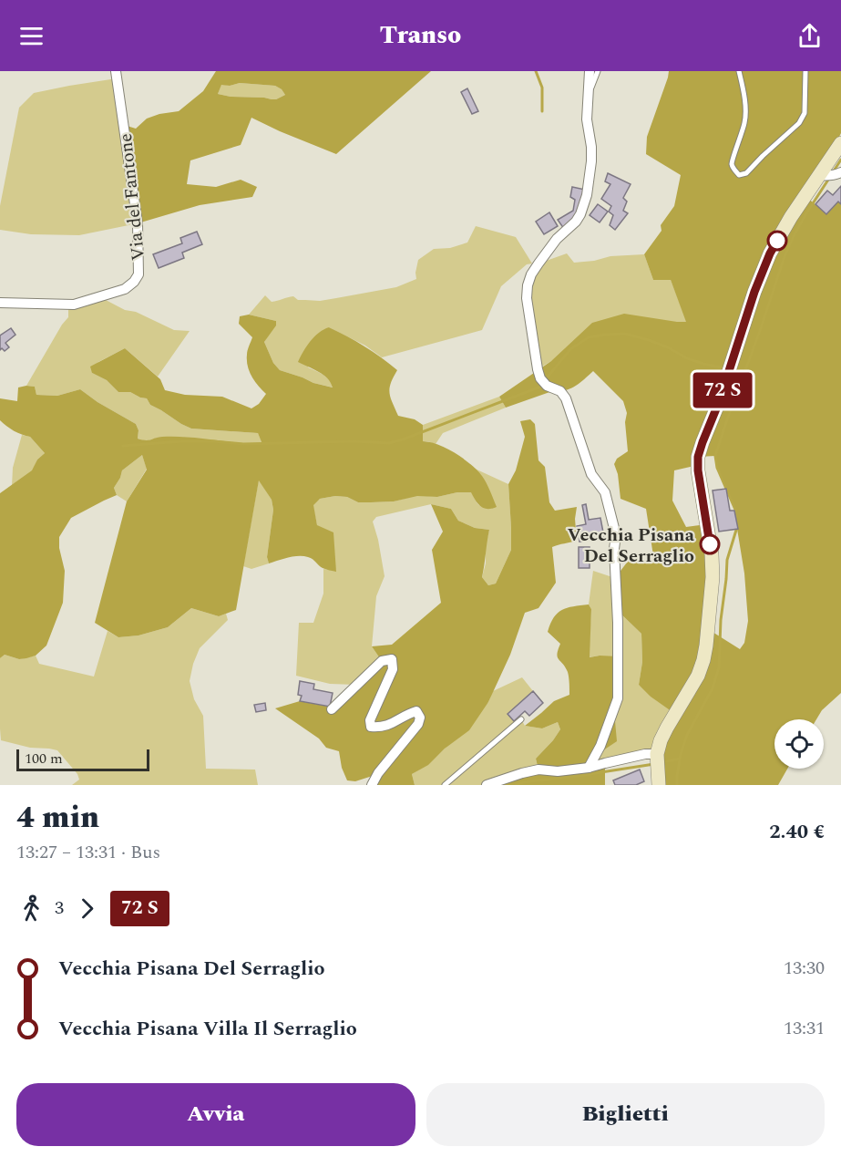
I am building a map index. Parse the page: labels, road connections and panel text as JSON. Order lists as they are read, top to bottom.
{
  "streets": {
    "street": ["Via del Fantone"]
  },
  "places": ["Vecchia Pisana Del Serraglio"],
  "scale_bar": "100 m",
  "page": {
    "header": "Transo",
    "on_map": "72 S",
    "scale": "100 m",
    "heading": ["4 min", "13:27 – 13:31 · Bus", "2.40 €"],
    "legs": ["3", "72 S"],
    "list": [
      {
        "name": "Vecchia Pisana Del Serraglio",
        "value": "13:30"
      },
      {
        "name": "Vecchia Pisana Villa Il Serraglio",
        "value": "13:31"
      }
    ],
    "buttons": ["Avvia", "Biglietti"]
  }
}
